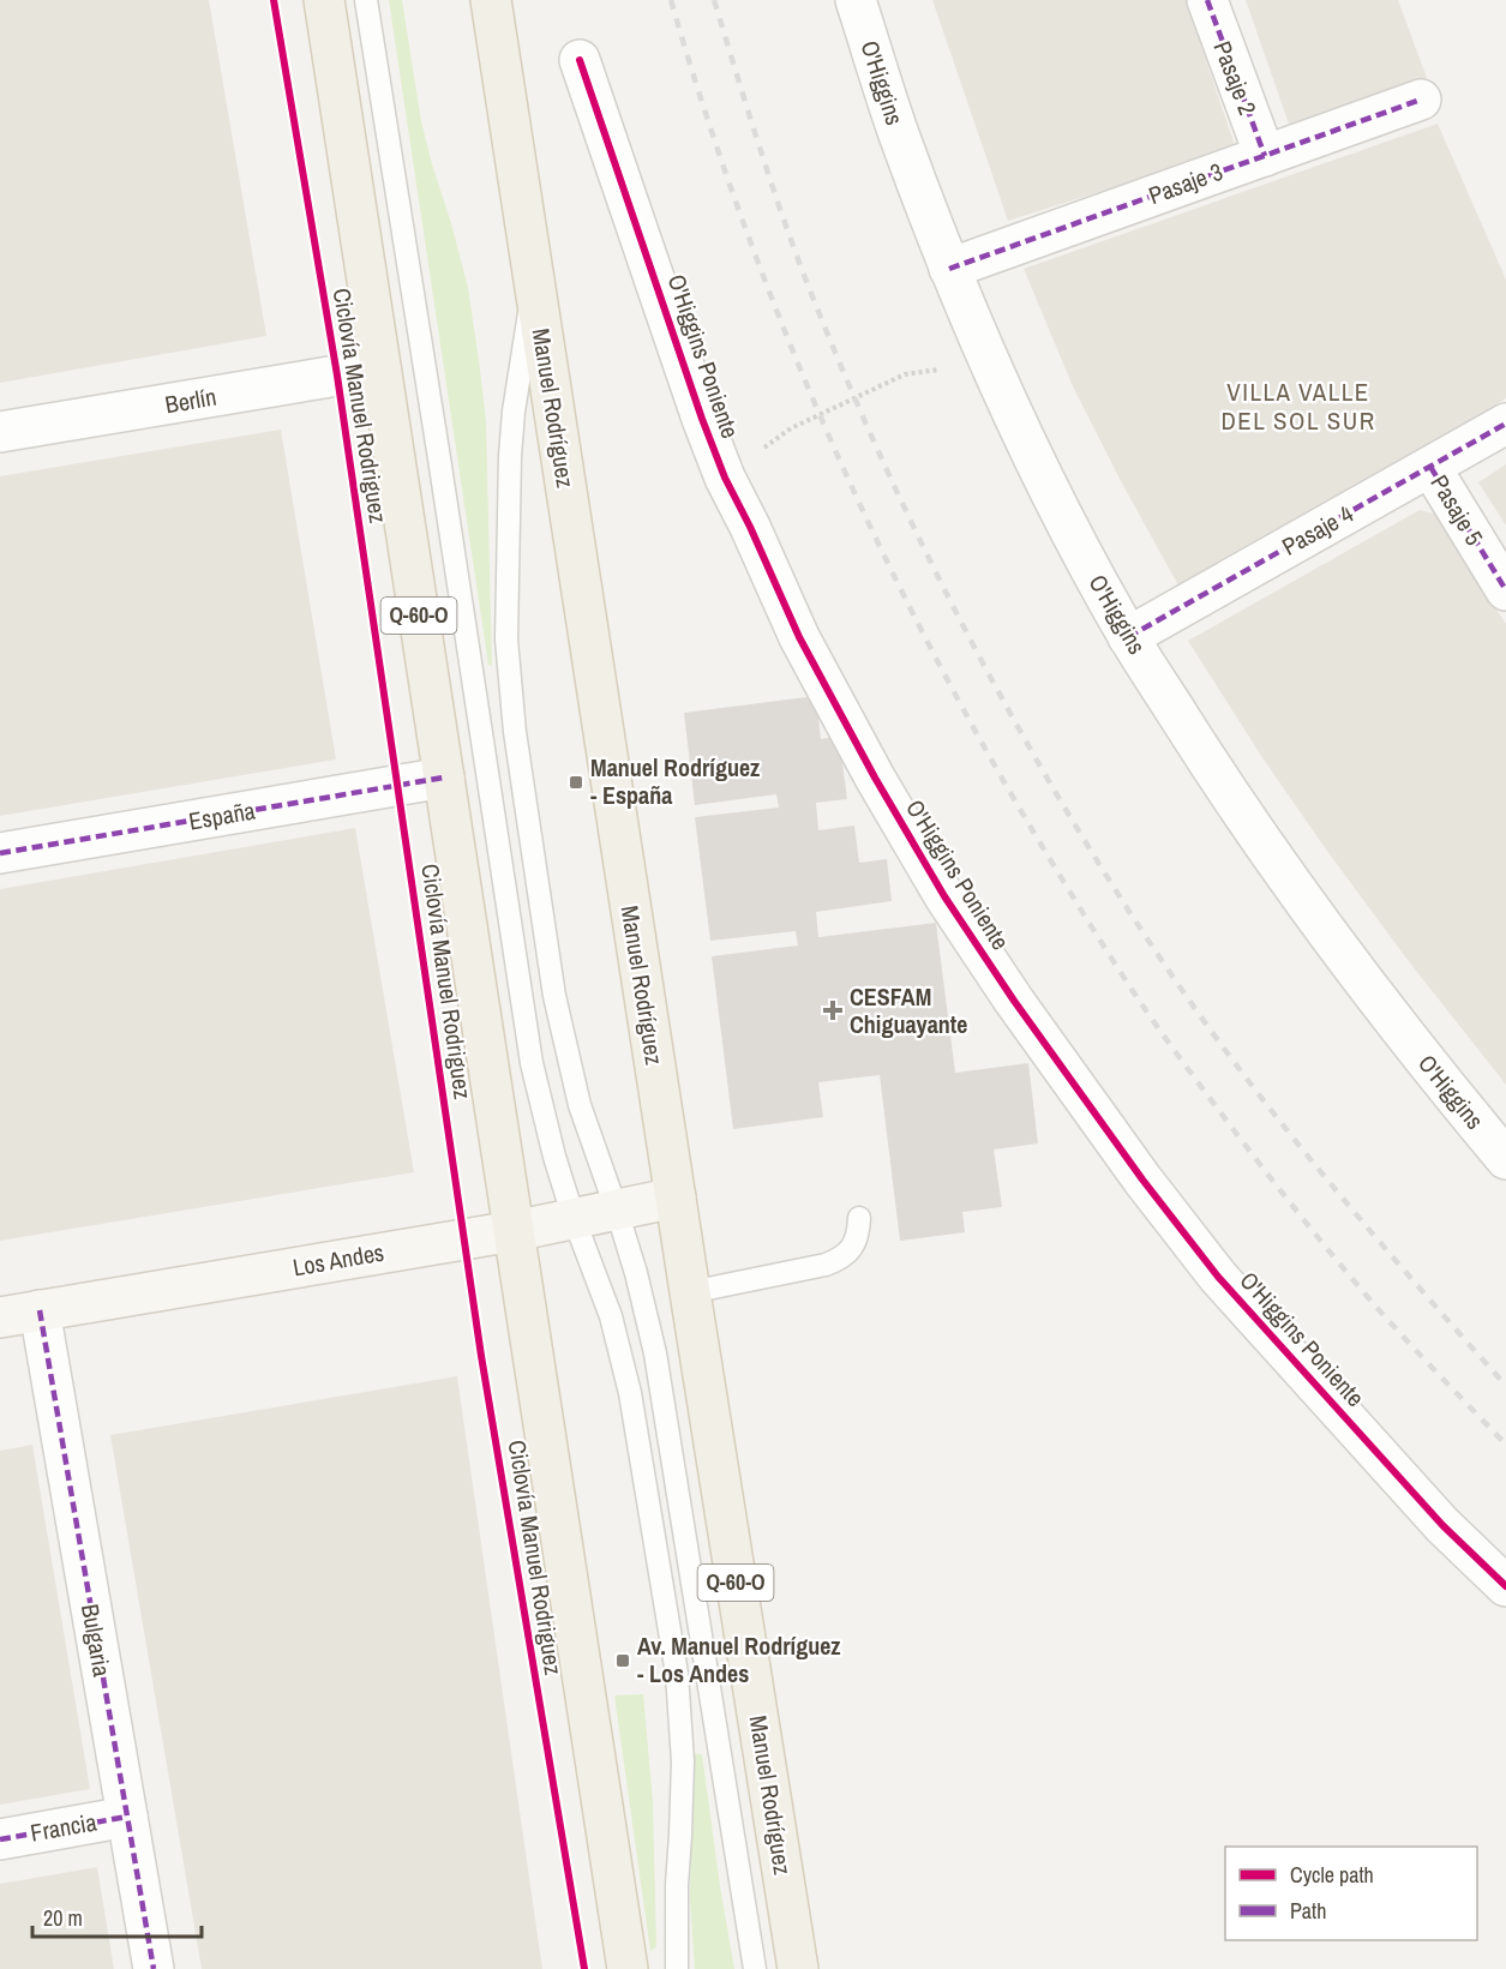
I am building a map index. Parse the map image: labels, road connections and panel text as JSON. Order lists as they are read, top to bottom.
{
  "streets": {
    "main road": ["Manuel Rodríguez", "Q-60-O"],
    "street": [
      "Pasaje 2",
      "O'Higgins",
      "Pasaje 3",
      "O'Higgins Poniente",
      "Berlín",
      "Pasaje 5",
      "Pasaje 4",
      "España",
      "Los Andes",
      "Bulgaria",
      "Francia"
    ],
    "cycle path": ["Ciclovía Manuel Rodriguez"]
  },
  "crossings": [
    ["Pasaje 2", "Pasaje 3"],
    ["O'Higgins", "Pasaje 3"],
    ["O'Higgins", "Pasaje 4"],
    ["Berlín", "Q-60-O"],
    ["Manuel Rodríguez", "Los Andes"],
    ["Pasaje 5", "Pasaje 4"],
    ["Q-60-O", "España"],
    ["Q-60-O", "Los Andes"],
    ["Los Andes", "Bulgaria"],
    ["Bulgaria", "Francia"]
  ],
  "districts": ["VILLA VALLE DEL SOL SUR"],
  "places": {
    "transit": ["Manuel Rodríguez - España", "Av. Manuel Rodríguez - Los Andes"],
    "health": ["CESFAM Chiguayante"]
  },
  "legend": ["Cycle path", "Path"],
  "scale_bar": "20 m"
}
